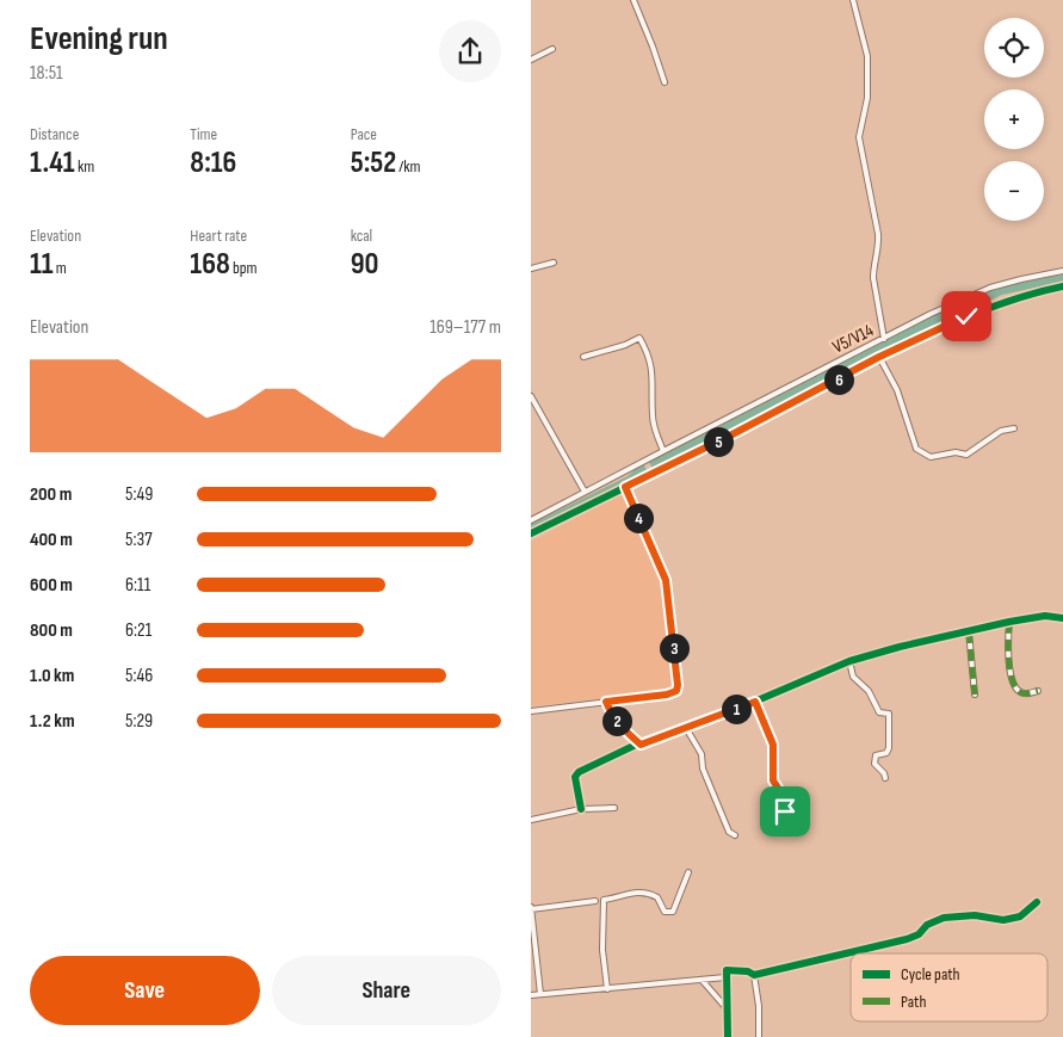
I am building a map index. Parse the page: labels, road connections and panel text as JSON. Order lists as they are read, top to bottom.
{
  "streets": {
    "street": ["V5/V14"]
  },
  "legend": ["Cycle path", "Path"],
  "page": {
    "heading": ["Evening run", "18:51"],
    "map_buttons": ["+", "−"],
    "stats": [
      ["Distance", "1.41 km"],
      ["Time", "8:16"],
      ["Pace", "5:52 /km"],
      ["Elevation", "11 m"],
      ["Heart rate", "168 bpm"],
      ["kcal", "90"]
    ],
    "chart": ["Elevation", "169–177 m"],
    "pins": [
      "6",
      "5",
      "4",
      "3",
      "1",
      "2"
    ],
    "list": [
      {
        "name": "200 m",
        "note": "5:49"
      },
      {
        "name": "400 m",
        "note": "5:37"
      },
      {
        "name": "600 m",
        "note": "6:11"
      },
      {
        "name": "800 m",
        "note": "6:21"
      },
      {
        "name": "1.0 km",
        "note": "5:46"
      },
      {
        "name": "1.2 km",
        "note": "5:29"
      }
    ],
    "buttons": ["Save", "Share"]
  }
}
